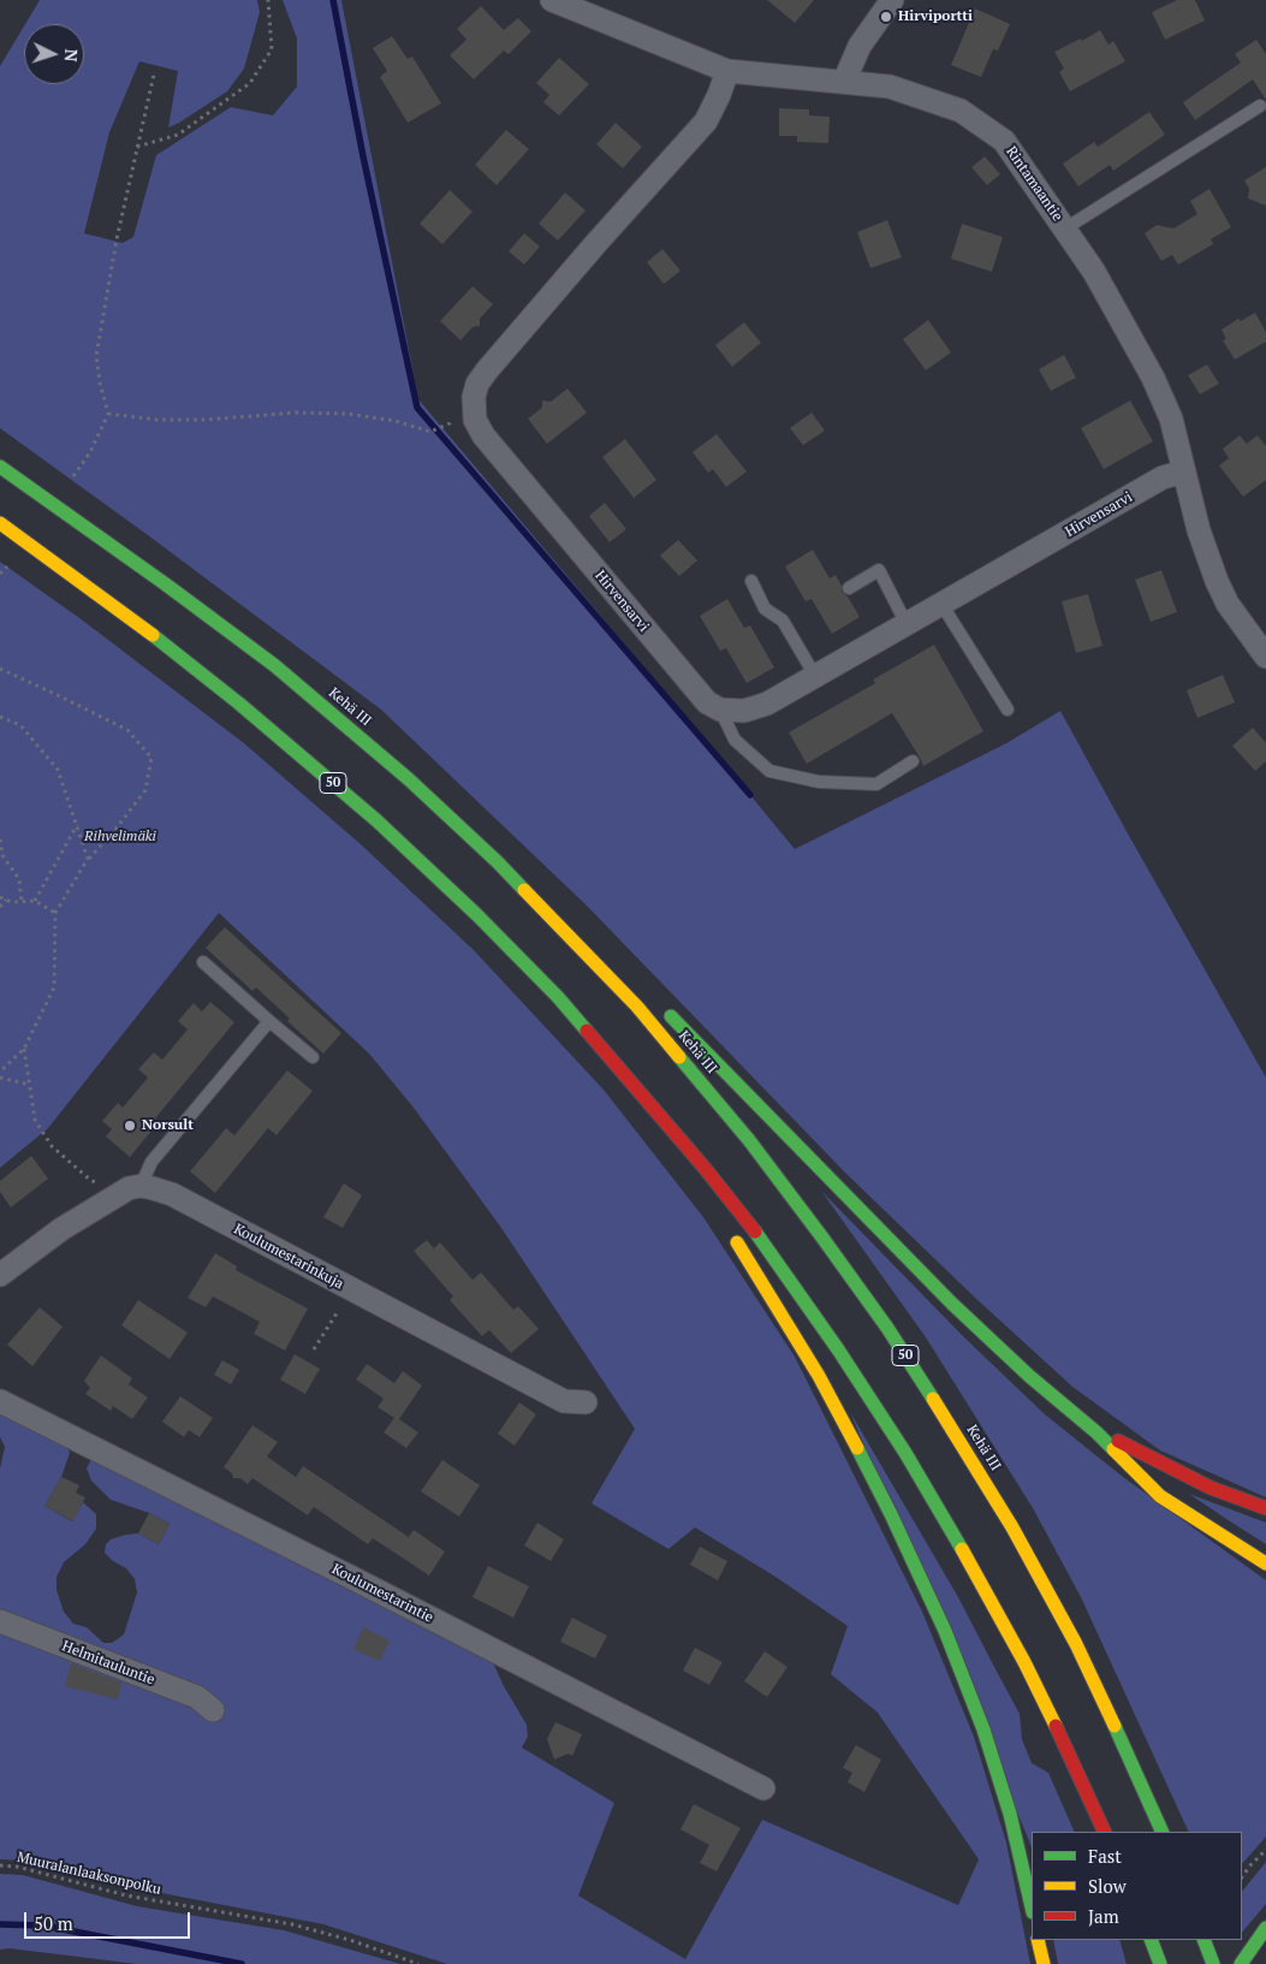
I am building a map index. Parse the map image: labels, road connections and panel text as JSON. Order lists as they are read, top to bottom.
{
  "streets": {
    "highway": ["Kehä III", "50"],
    "street": [
      "Rintamaantie",
      "Hirvensarvi",
      "Koulumestarinkuja",
      "Koulumestarintie",
      "Helmitauluntie"
    ],
    "path": ["Muuralanlaaksonpolku"]
  },
  "crossings": [
    ["Rintamaantie", "Hirvensarvi"]
  ],
  "parks": ["Rihvelimäki"],
  "places": ["Hirviportti", "Norsult"],
  "legend": ["Fast", "Slow", "Jam"],
  "scale_bar": "50 m",
  "north": "right"
}
